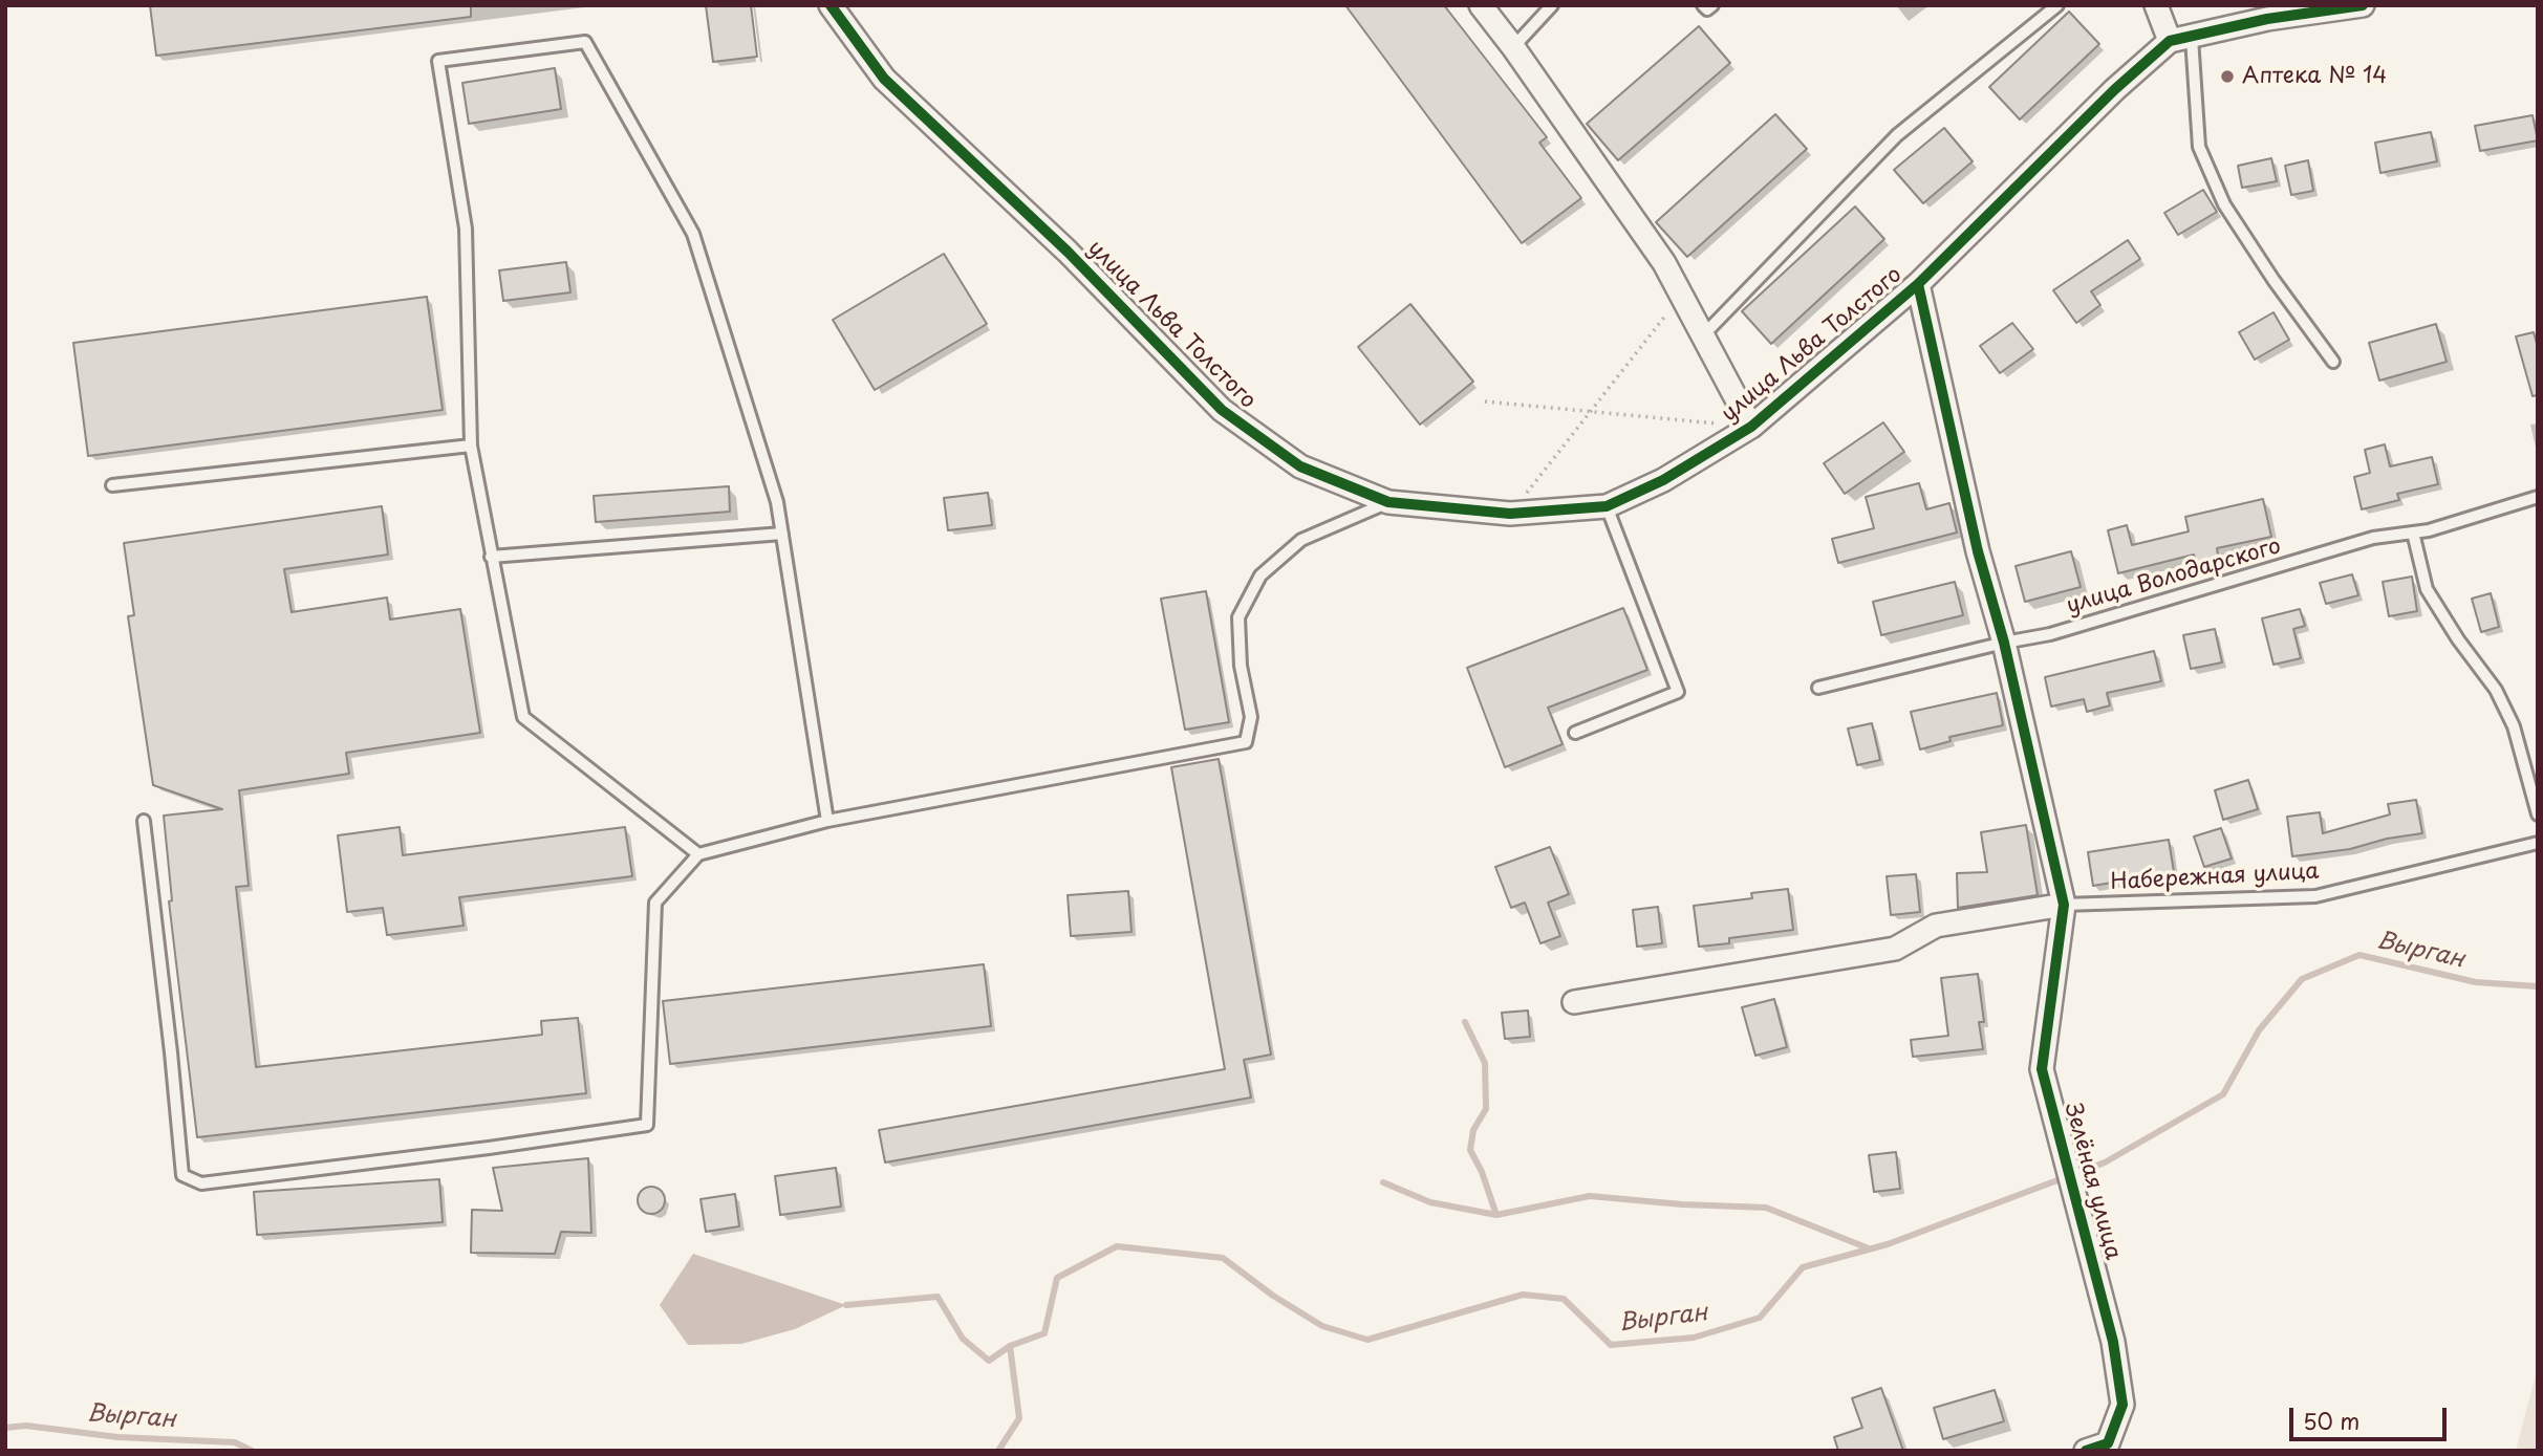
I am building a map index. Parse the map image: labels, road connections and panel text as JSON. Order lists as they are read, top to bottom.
{
  "streets": {
    "street": ["улица Льва Толстого", "Зелёная улица"],
    "lane": ["улица Володарского", "Набережная улица"]
  },
  "crossings": [
    ["Набережная улица", "Зелёная улица"]
  ],
  "water": ["Вырган"],
  "places": ["Аптека № 14"],
  "scale_bar": "50 m"
}
